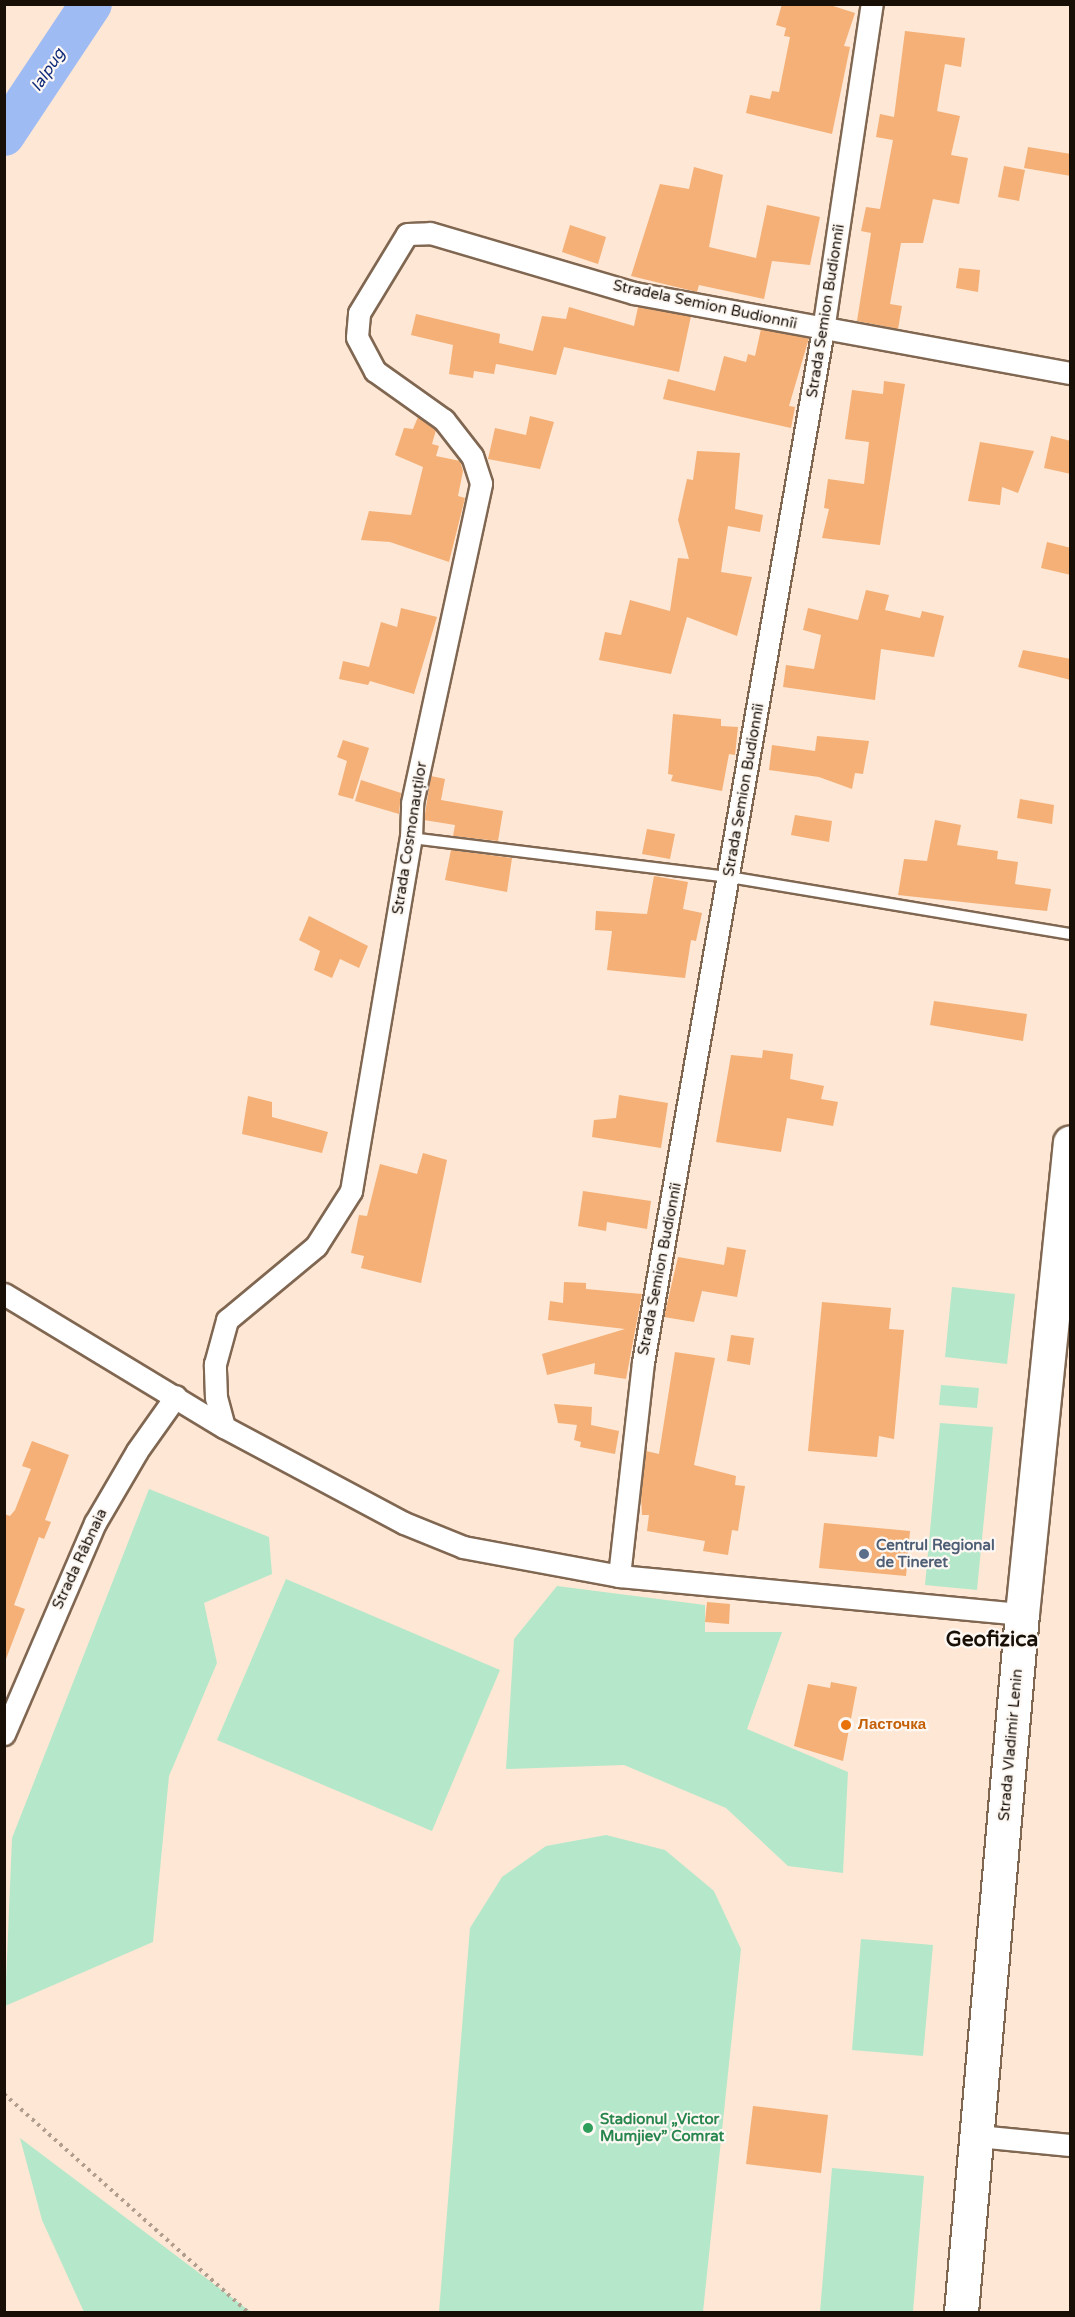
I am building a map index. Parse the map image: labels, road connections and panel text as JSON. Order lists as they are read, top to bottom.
{
  "streets": {
    "main road": ["Strada Vladimir Lenin"],
    "street": [
      "Stradela Semion Budionnîi",
      "Strada Semion Budionnîi",
      "Strada Cosmonauților",
      "Strada Râbnaia"
    ]
  },
  "crossings": [
    ["Stradela Semion Budionnîi", "Strada Semion Budionnîi"],
    ["Stradela Semion Budionnîi", "Strada Cosmonauților"]
  ],
  "districts": ["Geofizica"],
  "water": ["Ialpug"],
  "places": ["Centrul Regional de Tineret", "Ласточка", "Stadionul „Victor Mumjiev” Comrat"]
}
